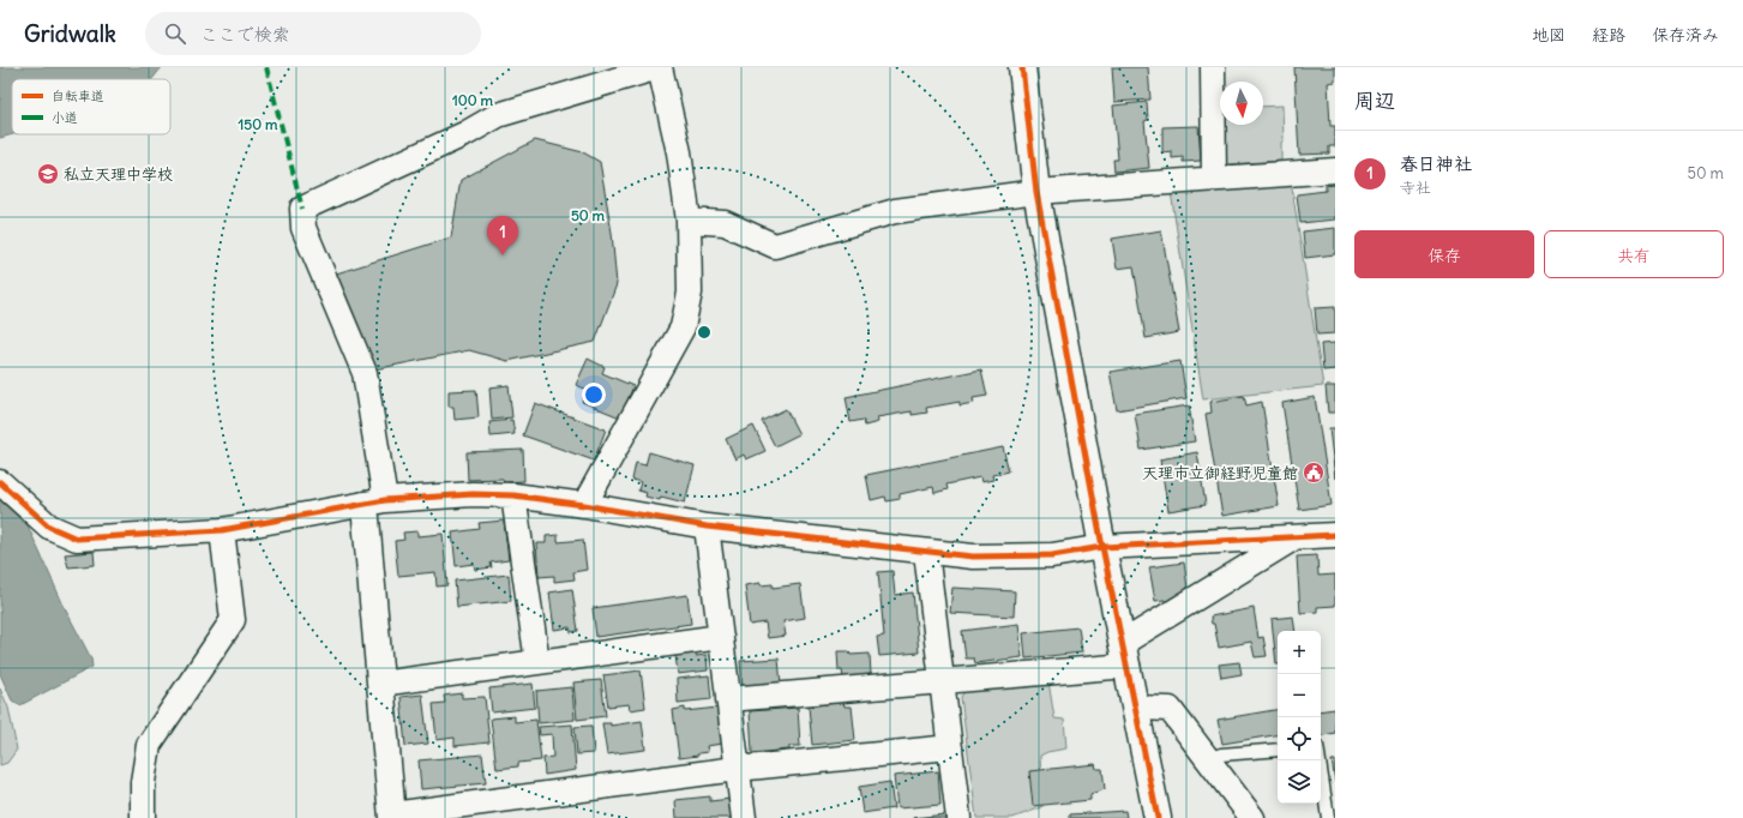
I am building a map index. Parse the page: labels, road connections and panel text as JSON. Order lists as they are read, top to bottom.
{
  "places": {
    "school or university": ["私立天理中学校"],
    "public building": ["天理市立御経野児童館"]
  },
  "legend": ["自転車道", "小道"],
  "north": "bottom",
  "page": {
    "header": "Gridwalk",
    "search": "ここで検索",
    "nav": ["地図", "経路", "保存済み"],
    "heading": "周辺",
    "list": [
      {
        "mark": "1",
        "name": "春日神社",
        "note": "寺社",
        "value": "50 m"
      }
    ],
    "pins": "1",
    "buttons": ["保存", "共有"],
    "map_buttons": ["+", "−"]
  },
  "rings": ["100 m", "150 m", "50 m"]
}
